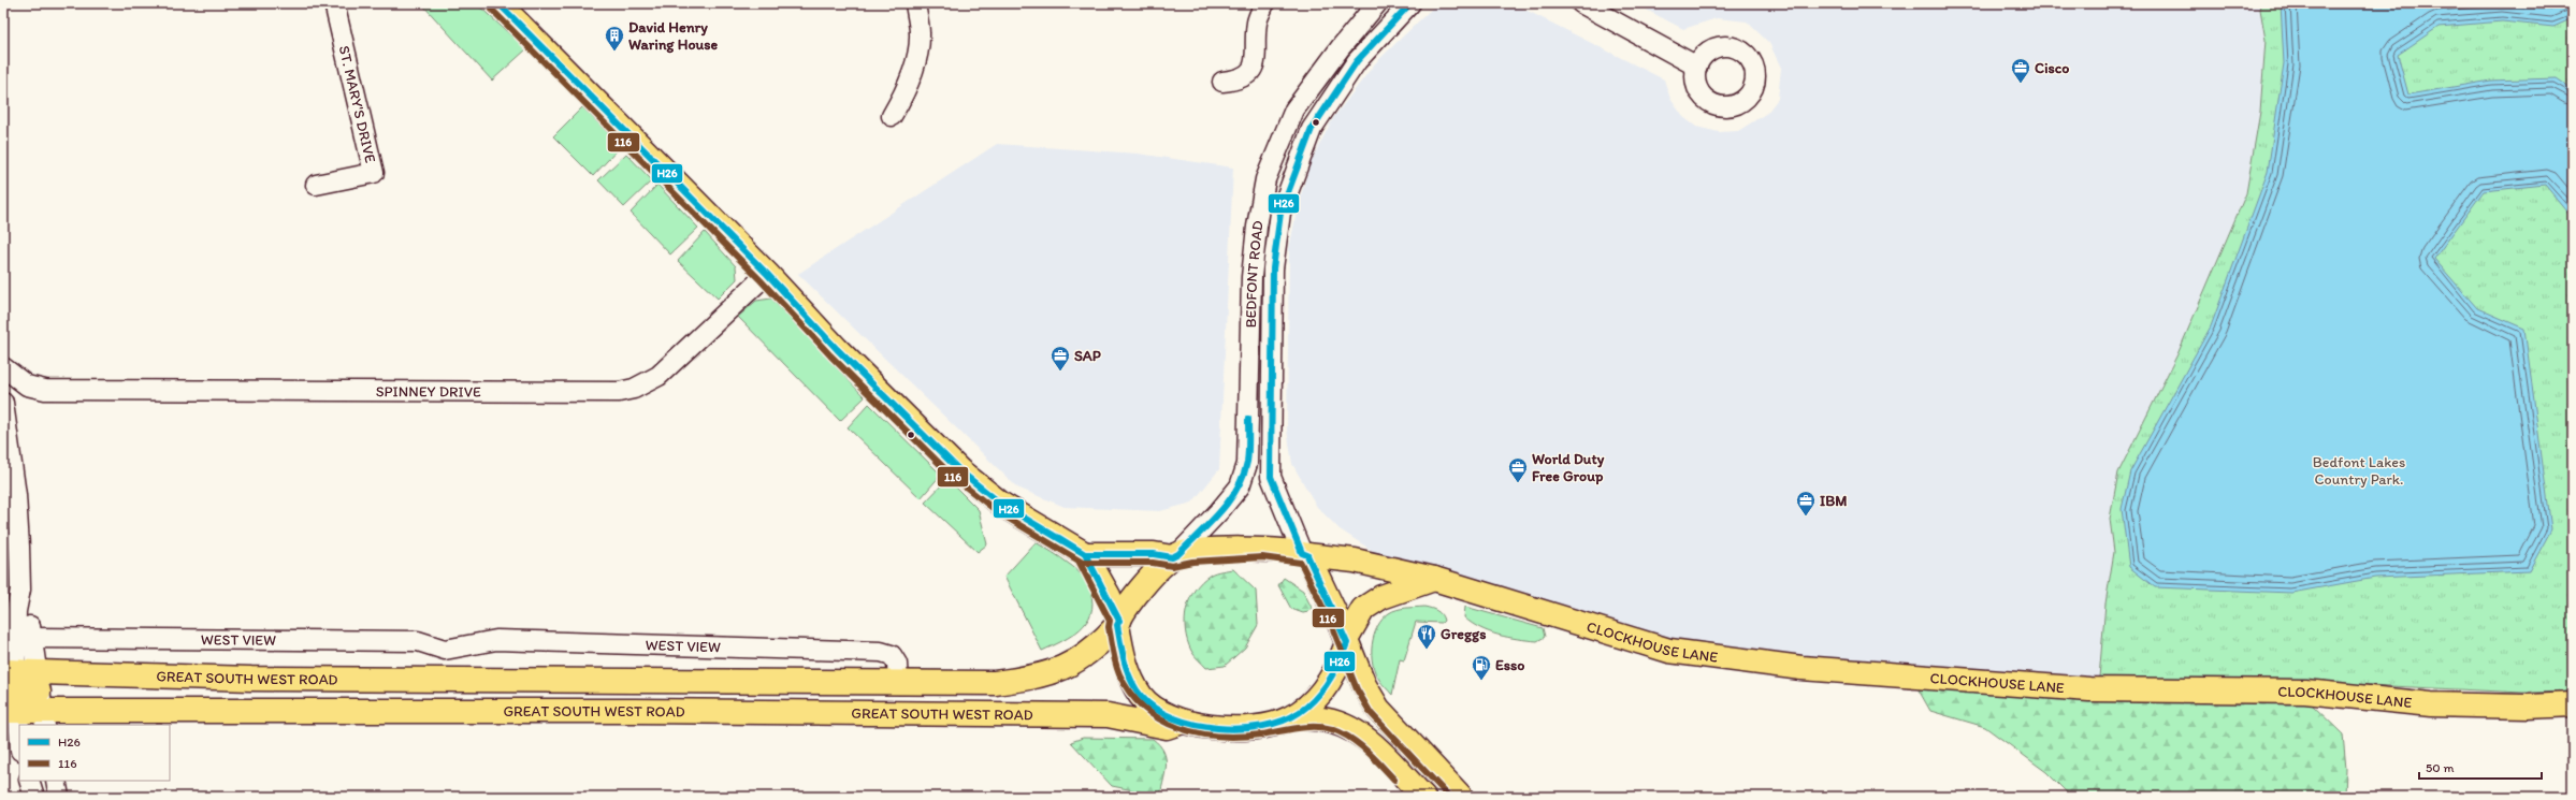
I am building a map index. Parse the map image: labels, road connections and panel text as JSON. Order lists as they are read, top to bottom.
{
  "streets": {
    "main road": ["CLOCKHOUSE LANE", "GREAT SOUTH WEST ROAD"],
    "street": [
      "ST. MARY'S DRIVE",
      "BEDFONT ROAD",
      "SPINNEY DRIVE",
      "WEST VIEW"
    ]
  },
  "crossings": [
    ["BEDFONT ROAD", "CLOCKHOUSE LANE"],
    ["BEDFONT ROAD", "GREAT SOUTH WEST ROAD"],
    ["WEST VIEW", "GREAT SOUTH WEST ROAD"],
    ["CLOCKHOUSE LANE", "GREAT SOUTH WEST ROAD"]
  ],
  "parks": ["Bedfont Lakes Country Park."],
  "places": {
    "building": ["David Henry Waring House"],
    "office": [
      "Cisco",
      "SAP",
      "World Duty Free Group",
      "IBM"
    ],
    "restaurant": ["Greggs"],
    "fuel station": ["Esso"]
  },
  "lines": ["transit line H26", "transit line 116"],
  "legend": ["H26", "116"],
  "scale_bar": "50 m"
}
